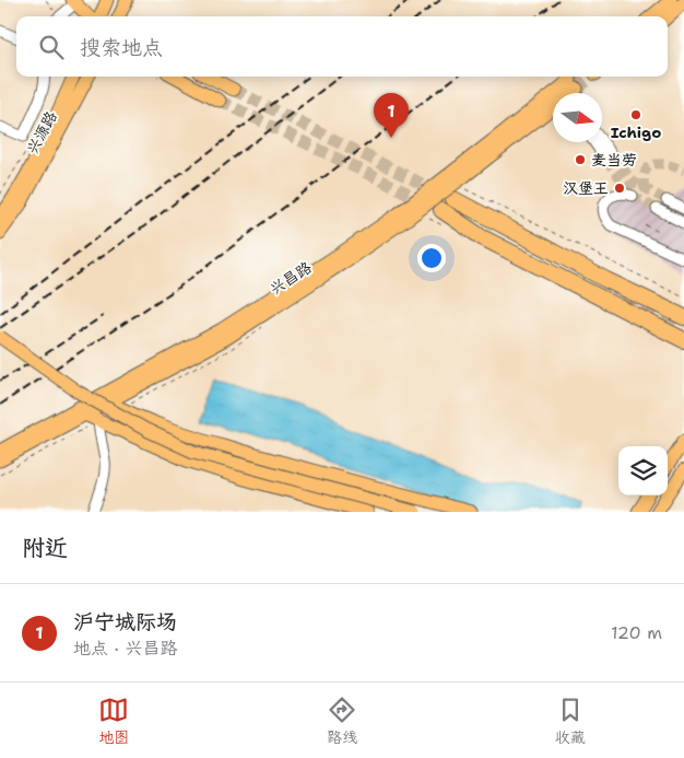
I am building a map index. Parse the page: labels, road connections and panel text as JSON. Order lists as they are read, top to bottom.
{
  "streets": {
    "main road": ["兴源路", "兴昌路"]
  },
  "places": ["Ichigo", "麦当劳", "汉堡王"],
  "north": "right",
  "page": {
    "search": "搜索地点",
    "pins": "1",
    "heading": "附近",
    "list": [
      {
        "mark": "1",
        "name": "沪宁城际场",
        "note": "地点 · 兴昌路",
        "value": "120 m"
      }
    ],
    "nav": ["地图", "路线", "收藏"]
  }
}
